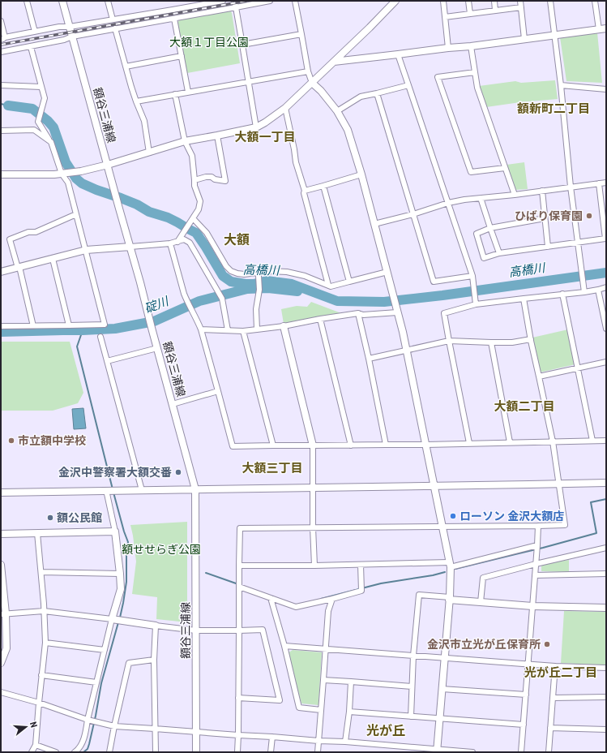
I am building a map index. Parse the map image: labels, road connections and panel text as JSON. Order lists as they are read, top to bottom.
{
  "streets": {
    "street": ["額谷三浦線"]
  },
  "districts": [
    "額新町二丁目",
    "大額一丁目",
    "大額",
    "大額二丁目",
    "大額三丁目",
    "光が丘二丁目",
    "光が丘"
  ],
  "water": ["高橋川", "碇川"],
  "parks": ["大額１丁目公園", "額せせらぎ公園"],
  "places": [
    "ひばり保育園",
    "市立額中学校",
    "金沢中警察署大額交番",
    "ローソン 金沢大額店",
    "額公民館",
    "金沢市立光が丘保育所"
  ],
  "north": "right"
}
